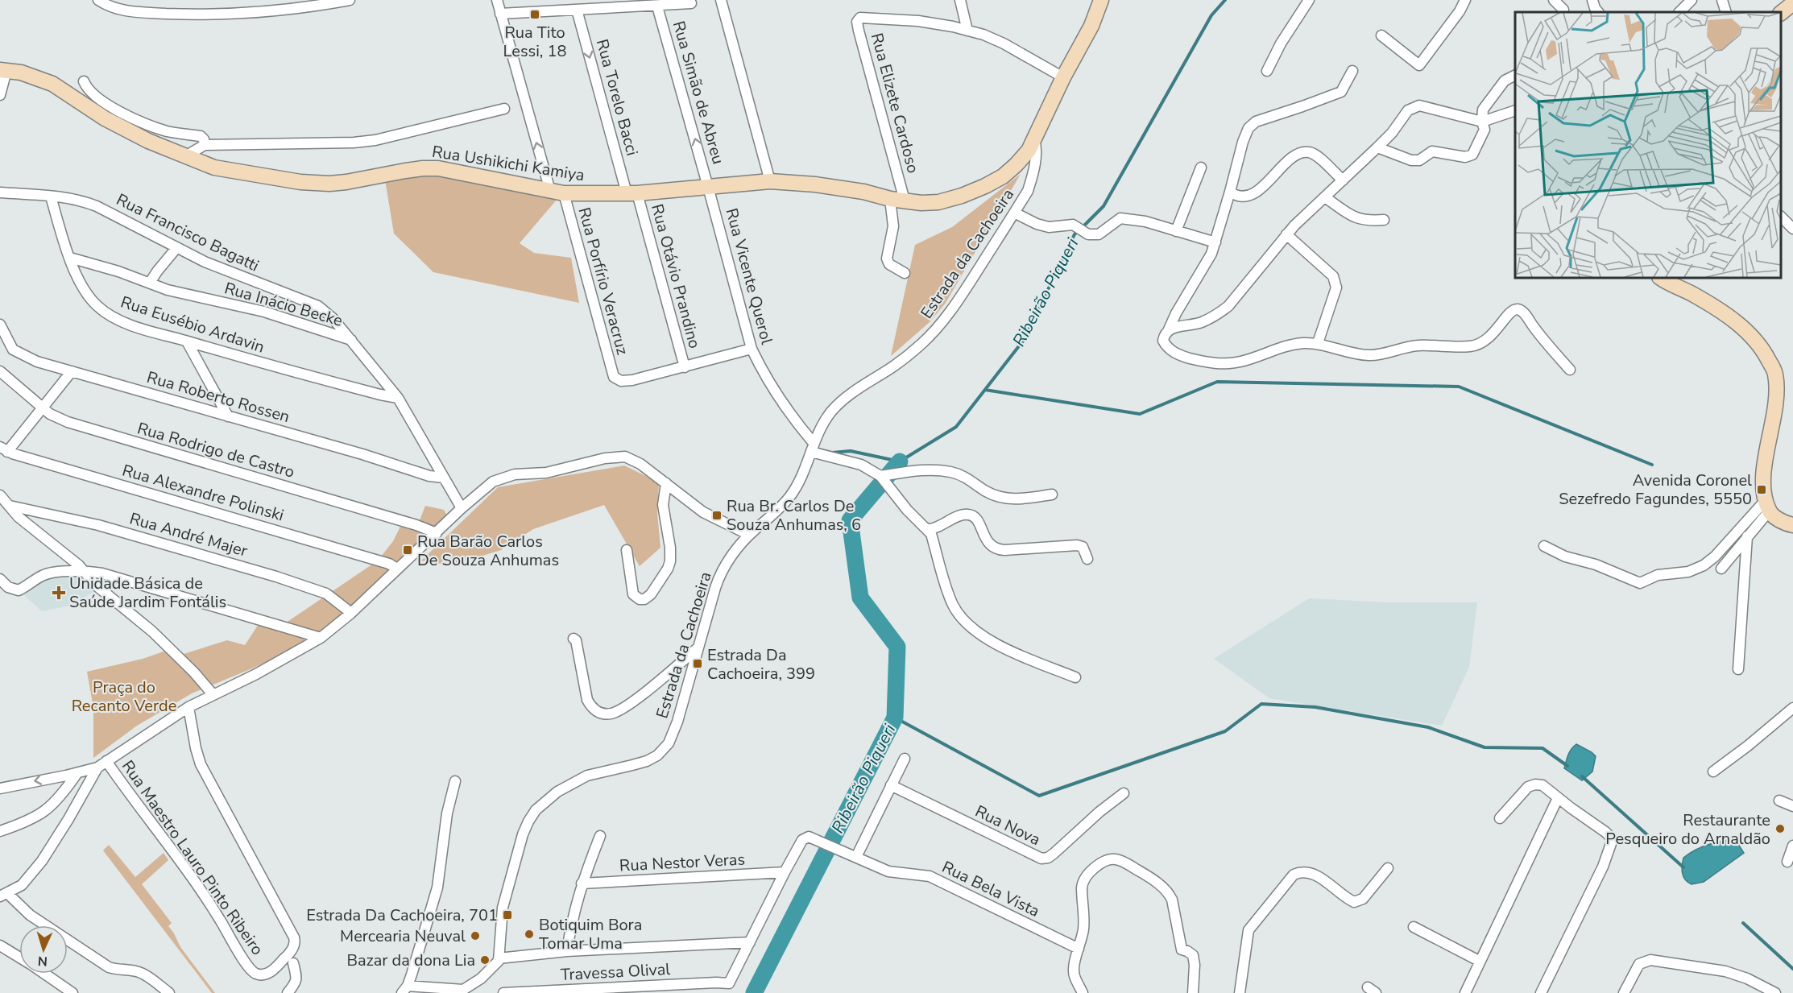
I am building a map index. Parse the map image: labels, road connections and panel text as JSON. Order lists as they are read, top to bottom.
{
  "streets": {
    "main road": ["Rua Ushikichi Kamiya"],
    "street": [
      "Rua Simão de Abreu",
      "Rua Torelo Bacci",
      "Rua Elizete Cardoso",
      "Rua Francisco Bagatti",
      "Estrada da Cachoeira",
      "Rua Otávio Prandino",
      "Rua Vicente Querol",
      "Rua Porfírio Veracruz",
      "Rua Inácio Becke",
      "Rua Eusébio Ardavin",
      "Rua Roberto Rossen",
      "Rua Rodrigo de Castro",
      "Rua Alexandre Polinski",
      "Rua André Majer",
      "Rua Nova",
      "Rua Maestro Lauro Pinto Ribeiro",
      "Rua Nestor Veras",
      "Rua Bela Vista",
      "Travessa Olival"
    ]
  },
  "crossings": [
    ["Rua Simão de Abreu", "Rua Ushikichi Kamiya"],
    ["Rua Simão de Abreu", "Rua Vicente Querol"],
    ["Rua Torelo Bacci", "Rua Ushikichi Kamiya"],
    ["Rua Torelo Bacci", "Rua Otávio Prandino"],
    ["Rua Elizete Cardoso", "Rua Ushikichi Kamiya"],
    ["Rua Ushikichi Kamiya", "Estrada da Cachoeira"],
    ["Rua Ushikichi Kamiya", "Rua Otávio Prandino"],
    ["Rua Ushikichi Kamiya", "Rua Vicente Querol"],
    ["Rua Ushikichi Kamiya", "Rua Porfírio Veracruz"],
    ["Rua Francisco Bagatti", "Rua Inácio Becke"],
    ["Rua Francisco Bagatti", "Rua Eusébio Ardavin"],
    ["Estrada da Cachoeira", "Rua Vicente Querol"],
    ["Rua Otávio Prandino", "Rua Porfírio Veracruz"],
    ["Rua Inácio Becke", "Rua Eusébio Ardavin"],
    ["Rua Inácio Becke", "Rua Roberto Rossen"],
    ["Rua Nestor Veras", "Rua Bela Vista"]
  ],
  "one_way": ["Rua Torelo Bacci", "Rua Porfírio Veracruz"],
  "water": ["Ribeirão Piqueri"],
  "parks": ["Praça do Recanto Verde"],
  "places": {
    "transit": [
      "Rua Tito Lessi, 18",
      "Avenida Coronel Sezefredo Fagundes, 5550",
      "Rua Br. Carlos De Souza Anhumas, 6",
      "Rua Barão Carlos De Souza Anhumas",
      "Estrada Da Cachoeira, 399",
      "Estrada Da Cachoeira, 701"
    ],
    "health": ["Unidade Básica de Saúde Jardim Fontális"],
    "other": [
      "Restaurante Pesqueiro do Arnaldão",
      "Botiquim Bora Tomar Uma",
      "Mercearia Neuval",
      "Bazar da dona Lia"
    ]
  },
  "north": "bottom"
}
